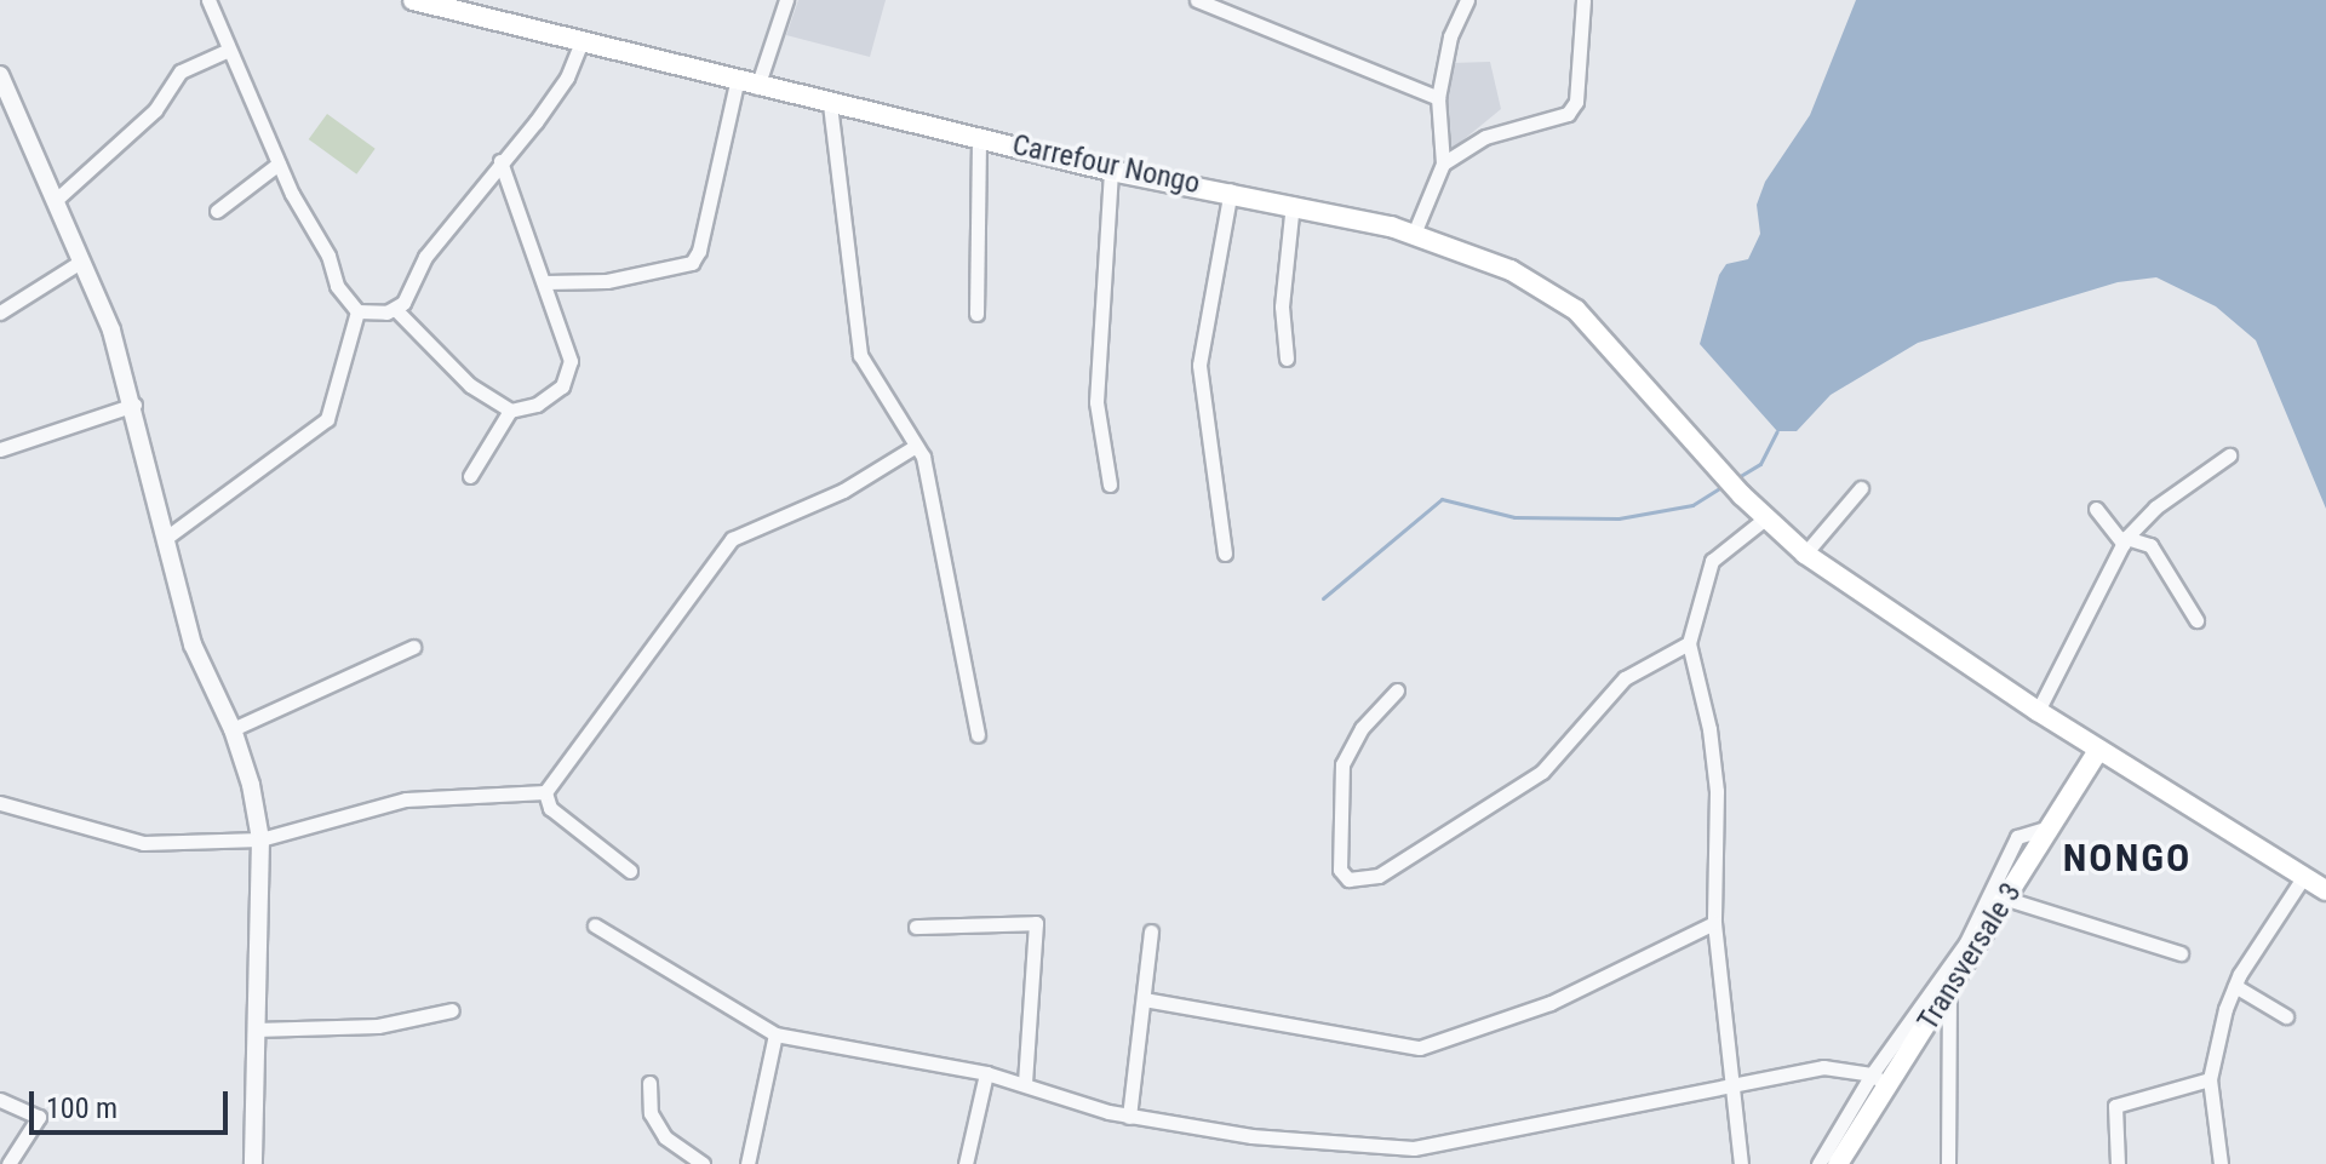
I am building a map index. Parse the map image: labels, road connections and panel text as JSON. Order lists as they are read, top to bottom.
{
  "streets": {
    "main road": ["Carrefour Nongo", "Transversale 3"]
  },
  "crossings": [
    ["Carrefour Nongo", "Transversale 3"]
  ],
  "districts": ["NONGO"],
  "scale_bar": "100 m"
}
